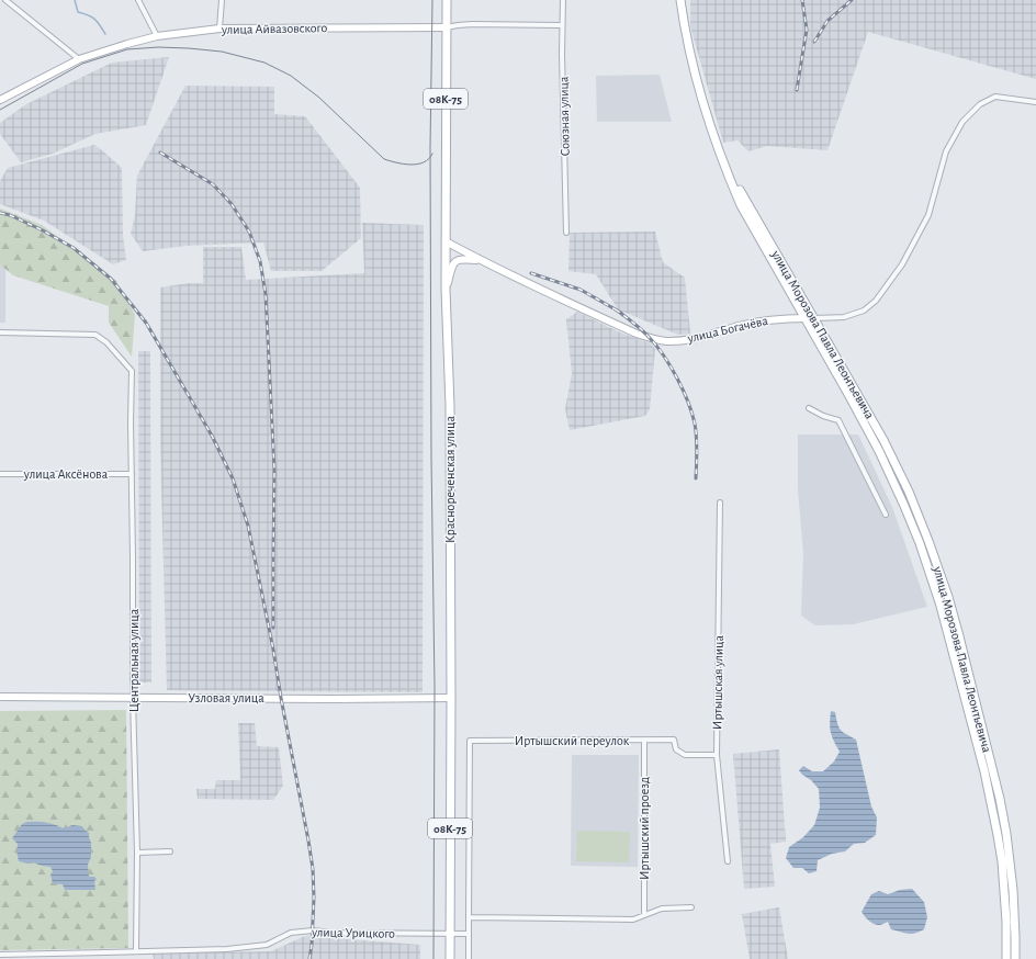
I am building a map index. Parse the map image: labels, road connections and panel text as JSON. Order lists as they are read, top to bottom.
{
  "streets": {
    "main road": ["08К-75", "улица Морозова Павла Леонтьевича", "Краснореченская улица"],
    "street": [
      "улица Айвазовского",
      "Союзная улица",
      "улица Богачёва",
      "улица Аксёнова",
      "Центральная улица",
      "Иртышская улица",
      "Узловая улица",
      "Иртышский переулок",
      "Иртышский проезд",
      "улица Урицкого"
    ]
  },
  "crossings": [
    ["улица Айвазовского", "Союзная улица"],
    ["улица Айвазовского", "Краснореченская улица"],
    ["улица Богачёва", "улица Морозова Павла Леонтьевича"],
    ["улица Богачёва", "Краснореченская улица"],
    ["улица Аксёнова", "Центральная улица"],
    ["Краснореченская улица", "Узловая улица"],
    ["Краснореченская улица", "улица Урицкого"],
    ["Центральная улица", "Узловая улица"],
    ["Центральная улица", "улица Урицкого"],
    ["Иртышская улица", "Иртышский переулок"],
    ["Иртышский переулок", "Иртышский проезд"]
  ]
}
